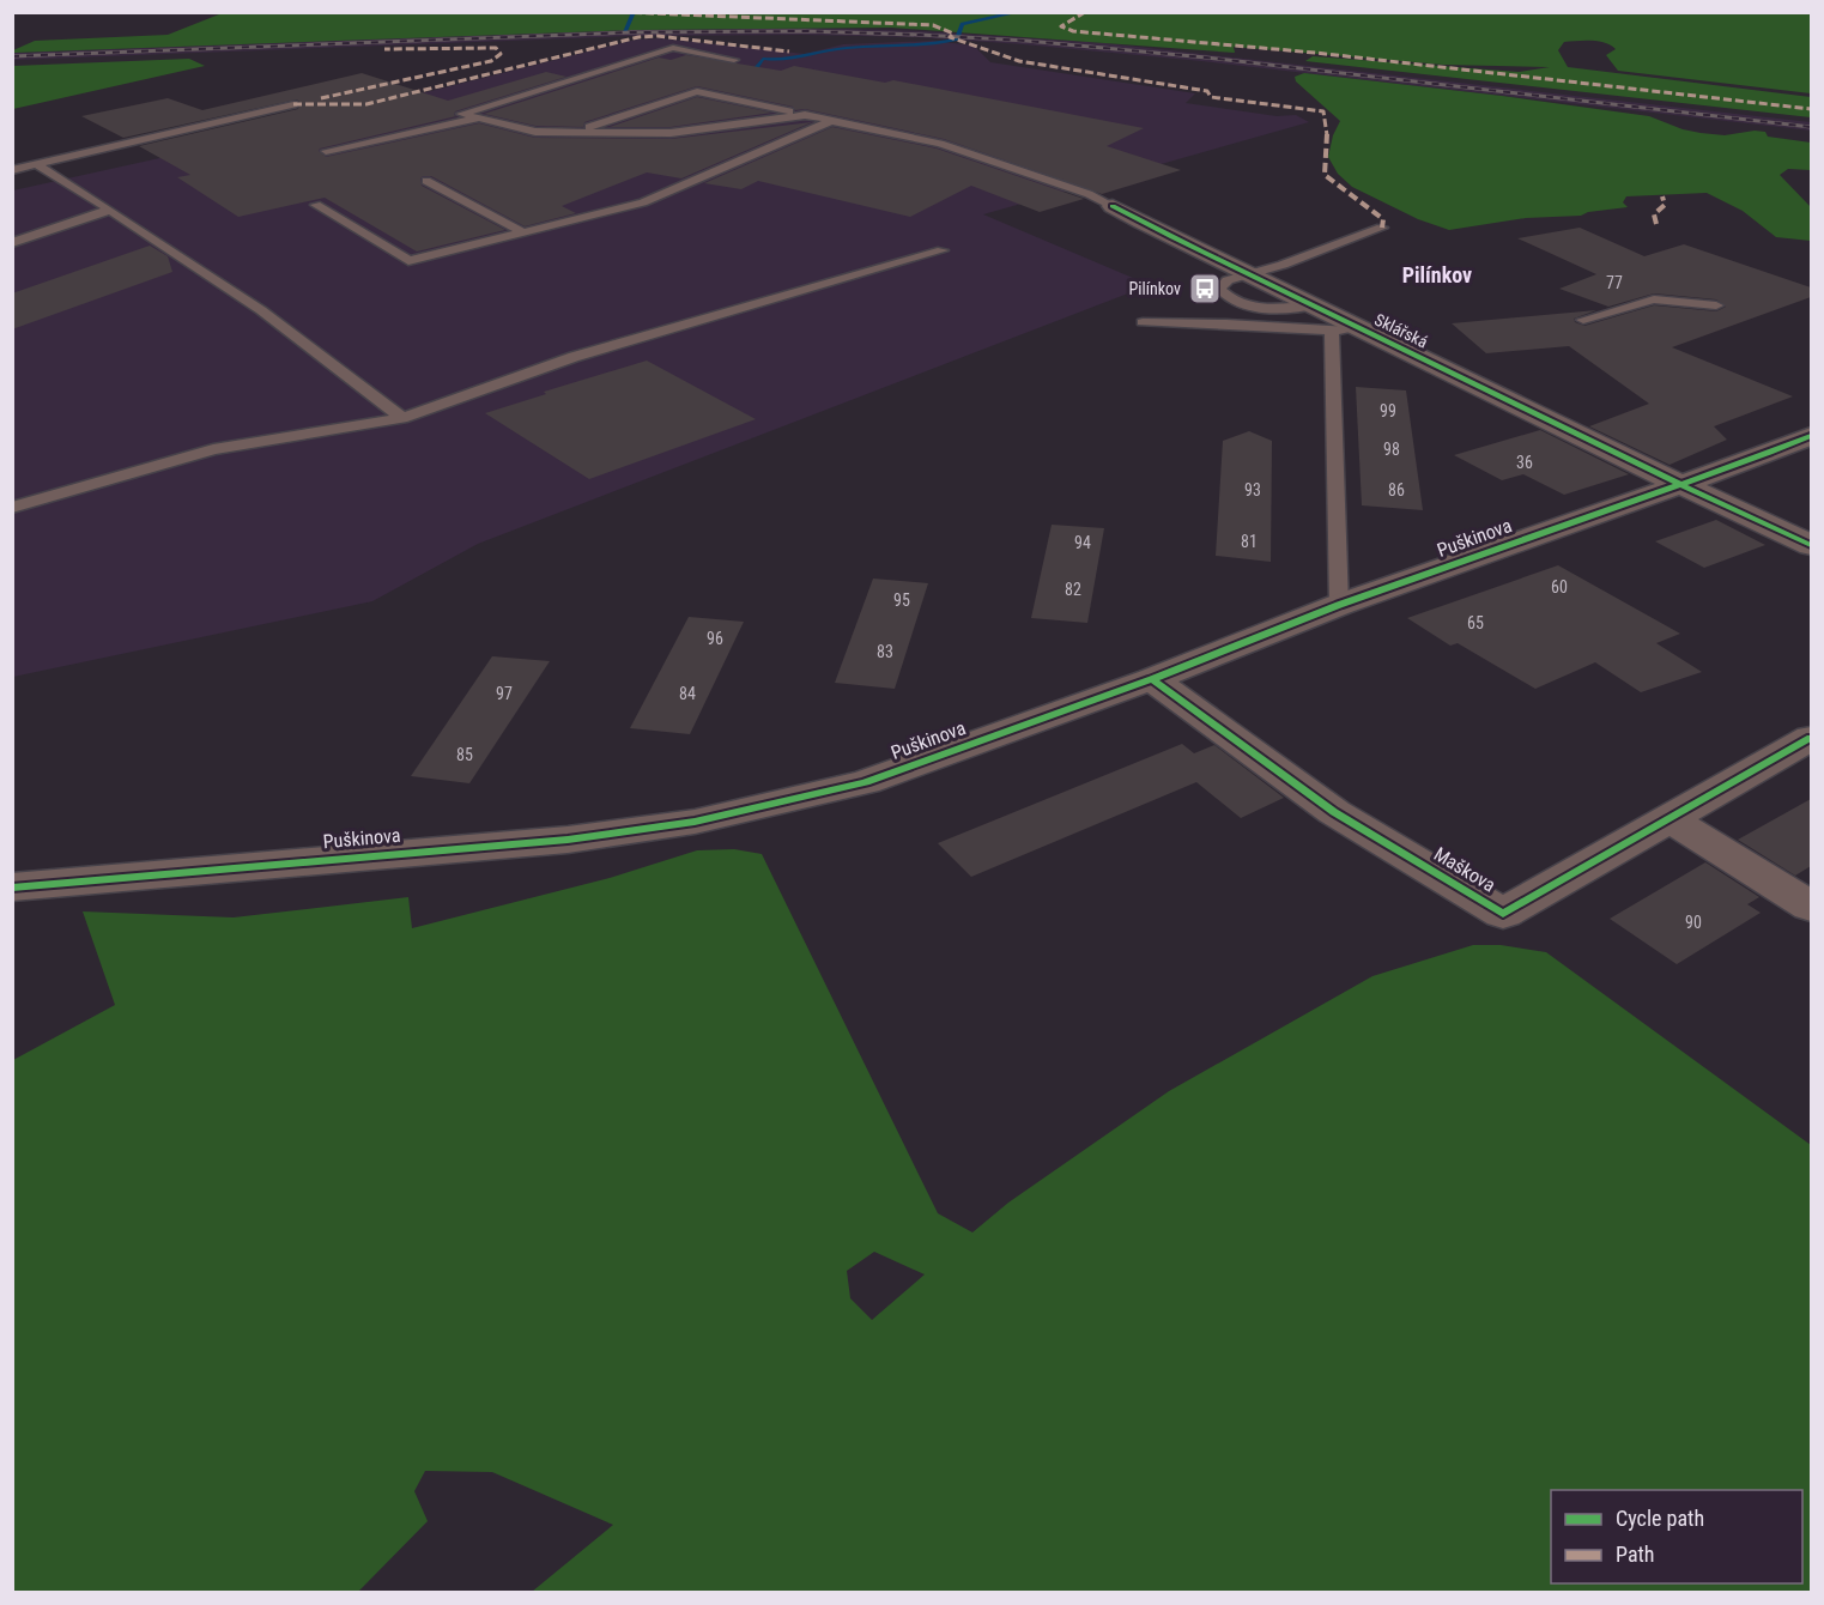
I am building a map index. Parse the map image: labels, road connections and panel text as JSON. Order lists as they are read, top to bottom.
{
  "streets": {
    "street": ["Sklářská", "Puškinova", "Maškova"]
  },
  "crossings": [
    ["Sklářská", "Puškinova"],
    ["Puškinova", "Maškova"]
  ],
  "districts": ["Pilínkov"],
  "places": {
    "bus stop": ["Pilínkov"]
  },
  "house_numbers": [
    "77",
    "99",
    "98",
    "36",
    "93",
    "86",
    "81",
    "94",
    "60",
    "82",
    "95",
    "65",
    "96",
    "83",
    "97",
    "84",
    "85",
    "90"
  ],
  "legend": ["Cycle path", "Path"]
}
